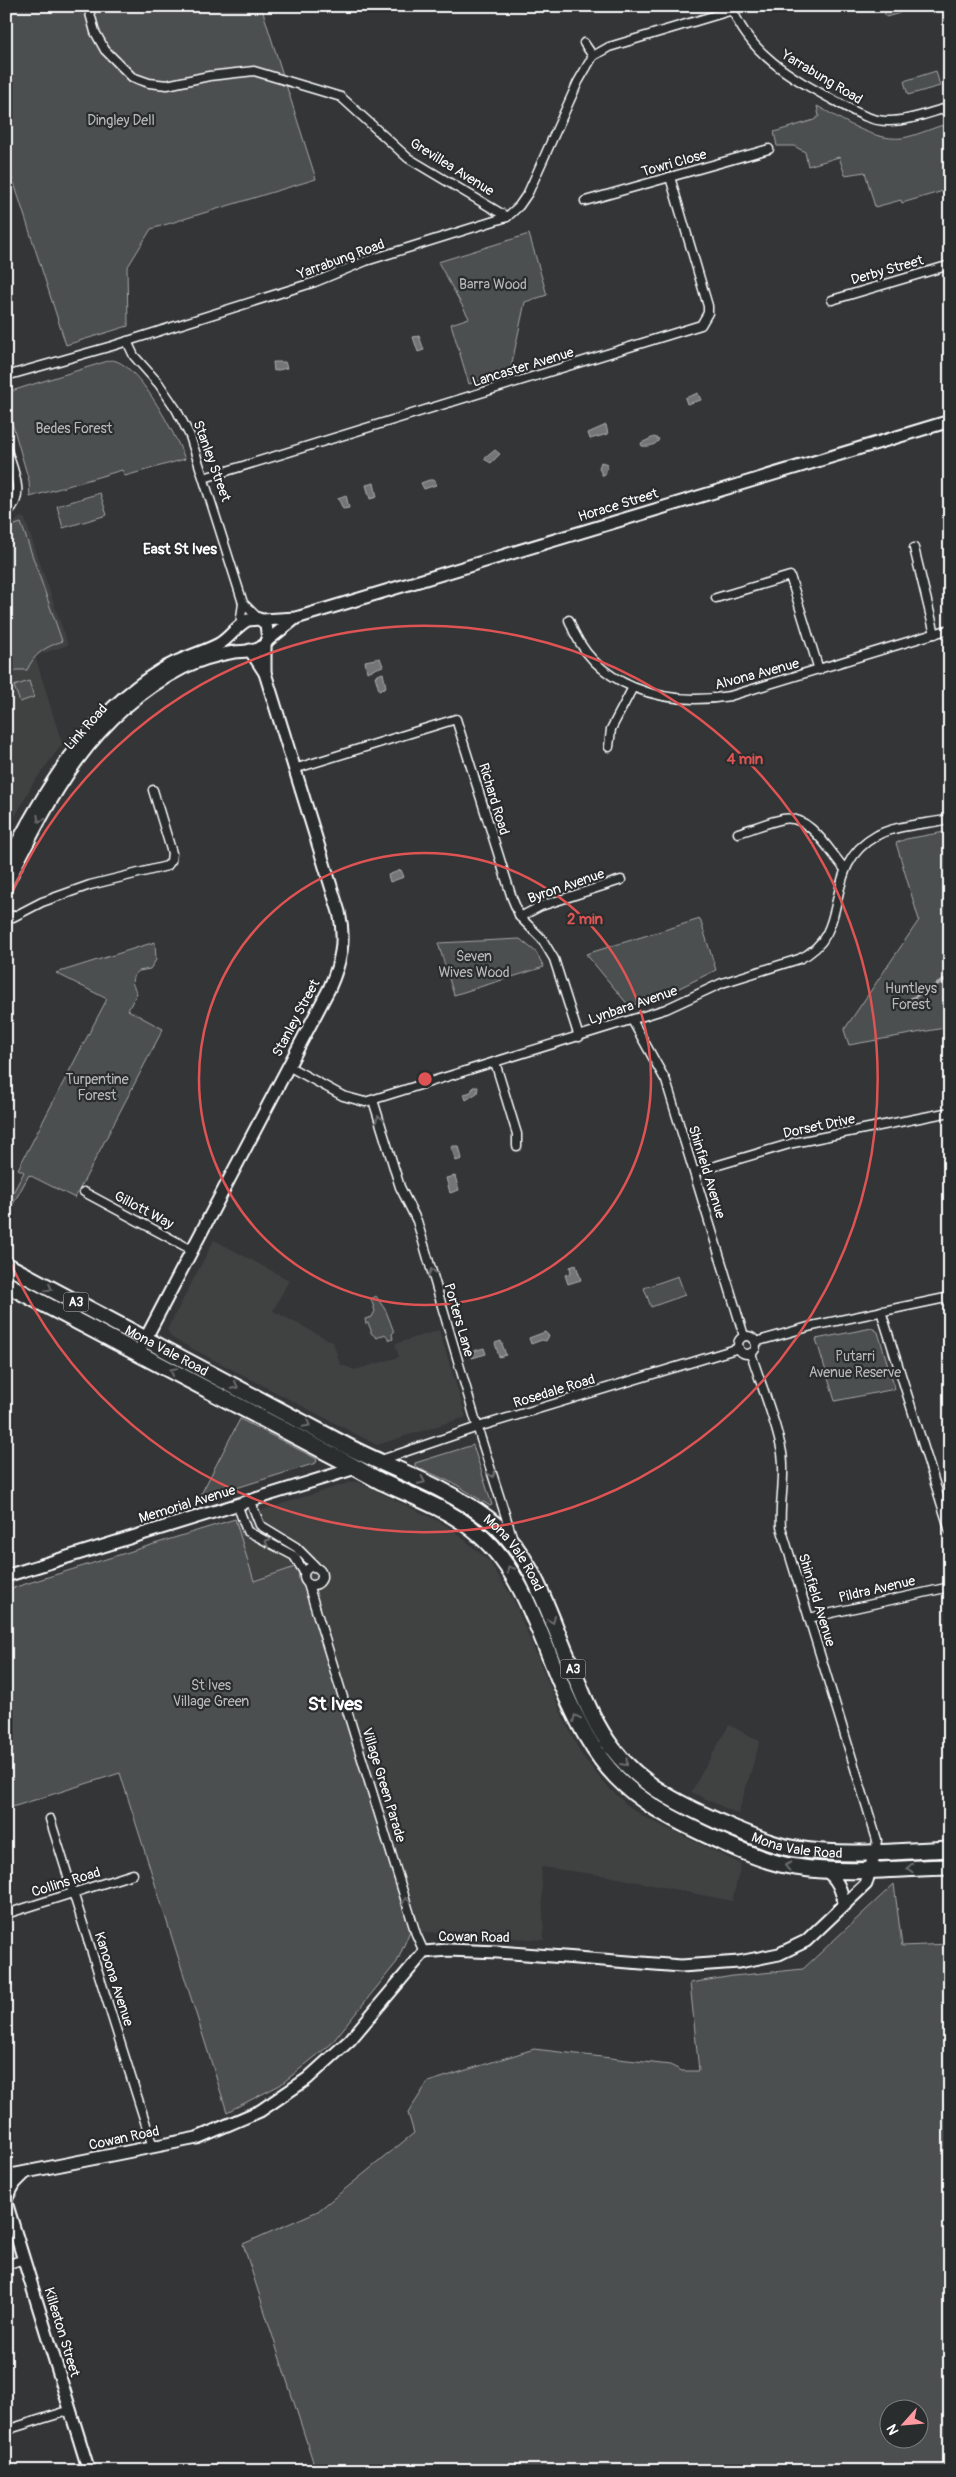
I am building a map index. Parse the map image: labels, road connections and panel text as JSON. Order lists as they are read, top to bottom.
{
  "streets": {
    "highway": ["A3", "Mona Vale Road"],
    "street": [
      "Yarrabung Road",
      "Towri Close",
      "Grevillea Avenue",
      "Derby Street",
      "Lancaster Avenue",
      "Stanley Street",
      "Horace Street",
      "Alvona Avenue",
      "Link Road",
      "Richard Road",
      "Byron Avenue",
      "Lynbara Avenue",
      "Dorset Drive",
      "Shinfield Avenue",
      "Gillott Way",
      "Porters Lane",
      "Rosedale Road",
      "Memorial Avenue",
      "Pildra Avenue",
      "Village Green Parade",
      "Collins Road",
      "Cowan Road",
      "Kanoona Avenue",
      "Killeaton Street"
    ]
  },
  "crossings": [
    ["Yarrabung Road", "Grevillea Avenue"],
    ["Yarrabung Road", "Stanley Street"],
    ["Towri Close", "Lancaster Avenue"],
    ["Lancaster Avenue", "Stanley Street"],
    ["Stanley Street", "Horace Street"],
    ["Stanley Street", "Link Road"],
    ["Stanley Street", "Richard Road"],
    ["Stanley Street", "Lynbara Avenue"],
    ["Stanley Street", "Gillott Way"],
    ["Stanley Street", "Mona Vale Road"],
    ["Horace Street", "Link Road"],
    ["Richard Road", "Byron Avenue"],
    ["Richard Road", "Lynbara Avenue"],
    ["Lynbara Avenue", "Shinfield Avenue"],
    ["Lynbara Avenue", "Porters Lane"],
    ["Dorset Drive", "Shinfield Avenue"],
    ["Shinfield Avenue", "Mona Vale Road"],
    ["Shinfield Avenue", "Rosedale Road"],
    ["Shinfield Avenue", "Pildra Avenue"],
    ["Shinfield Avenue", "Cowan Road"],
    ["Porters Lane", "Mona Vale Road"],
    ["Porters Lane", "Rosedale Road"],
    ["Mona Vale Road", "Rosedale Road"],
    ["Mona Vale Road", "Memorial Avenue"],
    ["Mona Vale Road", "Cowan Road"],
    ["Rosedale Road", "Memorial Avenue"],
    ["Village Green Parade", "Cowan Road"],
    ["Collins Road", "Kanoona Avenue"],
    ["Cowan Road", "Kanoona Avenue"]
  ],
  "one_way": ["Village Green Parade"],
  "districts": ["East St Ives", "St Ives"],
  "parks": [
    "Dingley Dell",
    "Barra Wood",
    "Bedes Forest",
    "Seven Wives Wood",
    "Huntleys Forest",
    "Turpentine Forest",
    "Putarri Avenue Reserve",
    "St Ives Village Green"
  ],
  "north": "bottom left",
  "rings": ["4 min", "2 min"]
}
